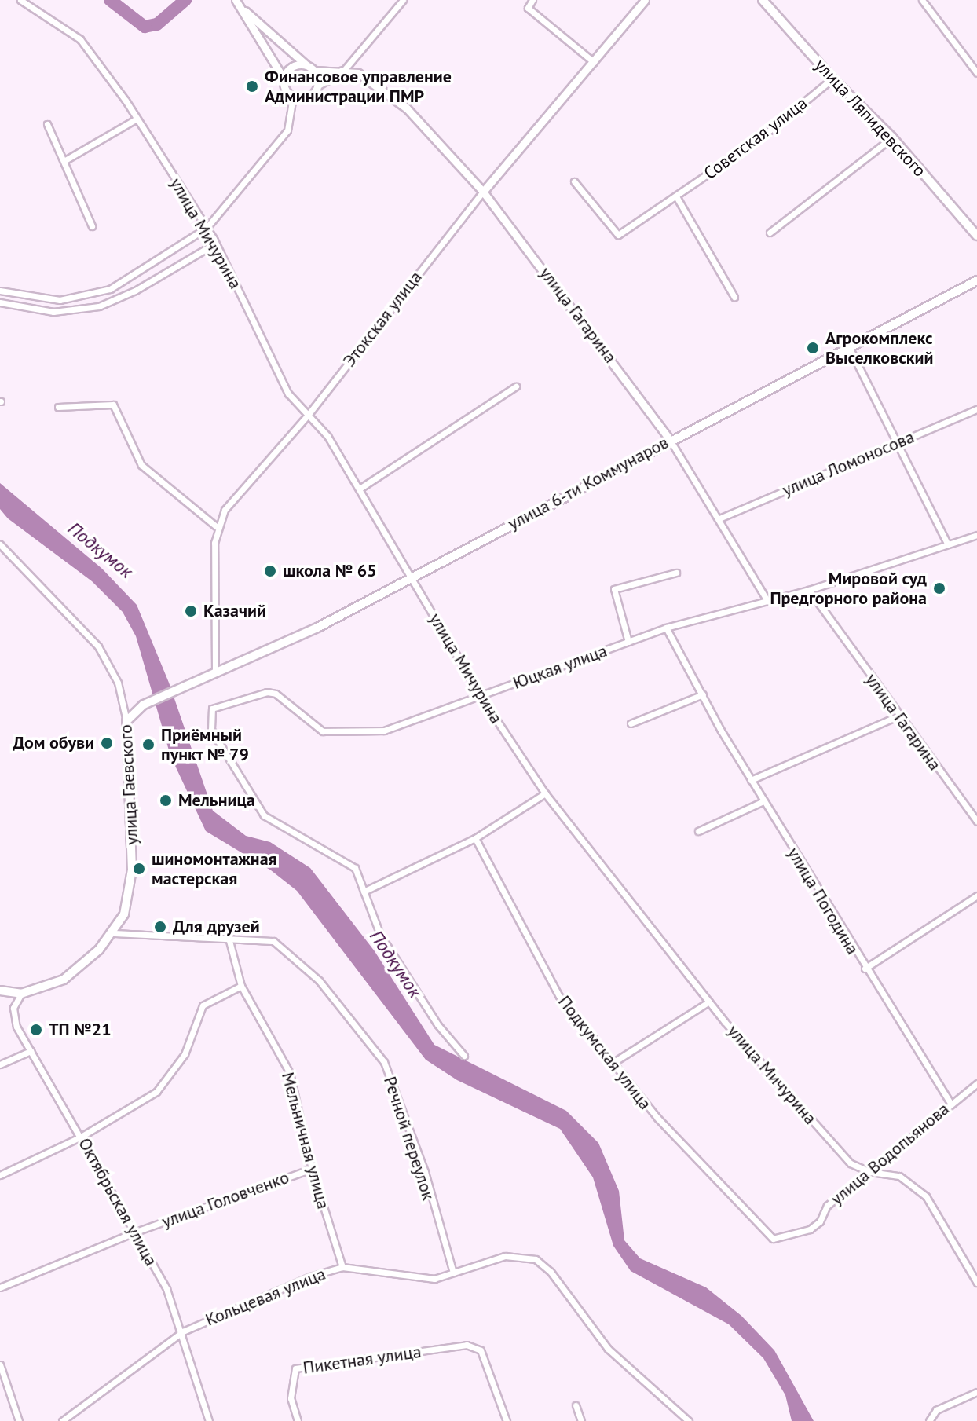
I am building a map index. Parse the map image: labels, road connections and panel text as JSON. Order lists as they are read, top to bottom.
{
  "streets": {
    "main road": ["улица Ляпидевского", "улица 6-ти Коммунаров", "улица Гаевского"],
    "street": [
      "Советская улица",
      "улица Мичурина",
      "улица Гагарина",
      "Этокская улица",
      "улица Ломоносова",
      "Юцкая улица",
      "улица Погодина",
      "Подкумская улица",
      "Речной переулок",
      "Мельничная улица",
      "улица Водопьянова",
      "улица Головченко",
      "Октябрьская улица",
      "Кольцевая улица",
      "Пикетная улица"
    ]
  },
  "crossings": [
    ["улица Ляпидевского", "Советская улица"],
    ["улица Мичурина", "Этокская улица"],
    ["улица Мичурина", "улица 6-ти Коммунаров"],
    ["улица Мичурина", "Юцкая улица"],
    ["улица Мичурина", "улица Водопьянова"],
    ["улица Гагарина", "Этокская улица"],
    ["улица Гагарина", "улица Ломоносова"],
    ["улица Гагарина", "улица 6-ти Коммунаров"],
    ["улица Гагарина", "Юцкая улица"],
    ["Этокская улица", "улица 6-ти Коммунаров"],
    ["улица 6-ти Коммунаров", "улица Гаевского"],
    ["Юцкая улица", "улица Погодина"],
    ["улица Гаевского", "Речной переулок"],
    ["улица Гаевского", "Октябрьская улица"],
    ["улица Погодина", "улица Водопьянова"],
    ["Подкумская улица", "улица Водопьянова"],
    ["Речной переулок", "Мельничная улица"],
    ["Речной переулок", "Кольцевая улица"],
    ["Мельничная улица", "улица Головченко"],
    ["Мельничная улица", "Кольцевая улица"],
    ["улица Головченко", "Октябрьская улица"],
    ["Октябрьская улица", "Кольцевая улица"]
  ],
  "water": ["Подкумок"],
  "places": [
    "Финансовое управление Администрации ПМР",
    "Агрокомплекс Выселковский",
    "школа № 65",
    "Мировой суд Предгорного района",
    "Казачий",
    "Дом обуви",
    "Приёмный пункт № 79",
    "Мельница",
    "шиномонтажная мастерская",
    "Для друзей",
    "ТП №21"
  ]
}
